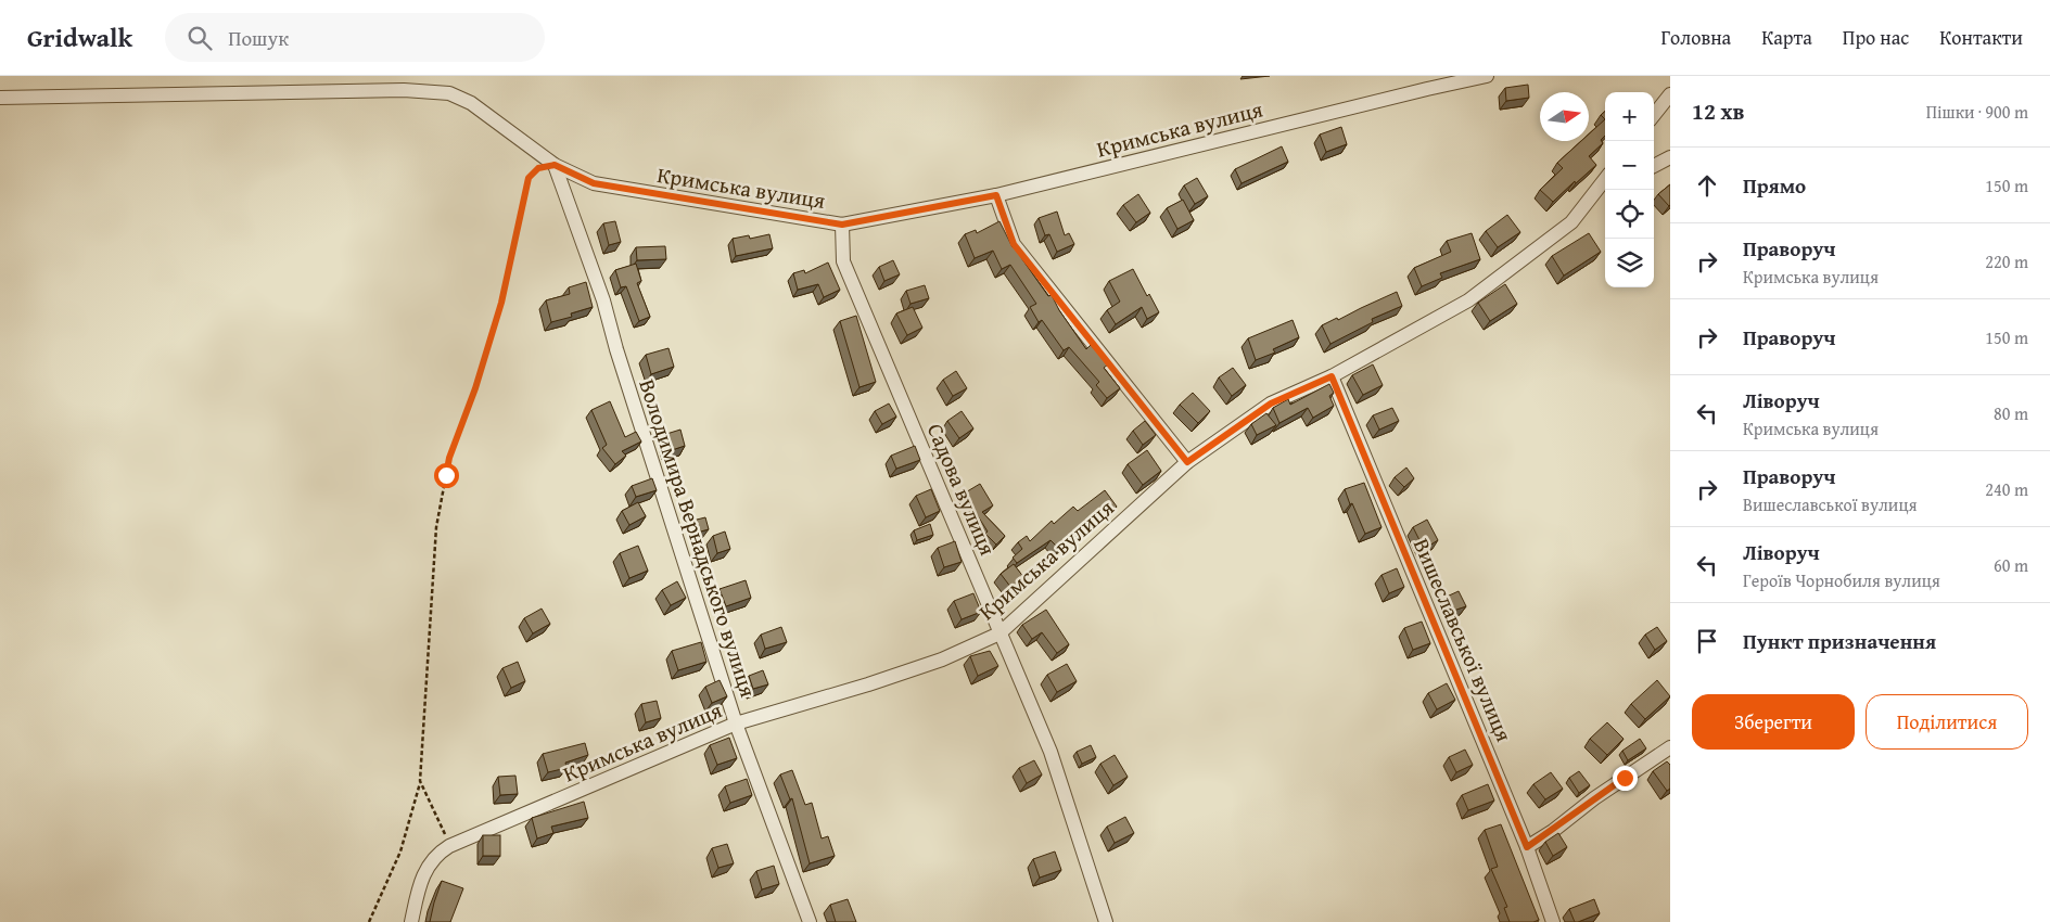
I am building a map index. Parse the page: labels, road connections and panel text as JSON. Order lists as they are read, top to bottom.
{
  "streets": {
    "street": [
      "Кримська вулиця",
      "Садова вулиця",
      "Володимира Вернадського вулиця",
      "Вишеславської вулиця"
    ]
  },
  "crossings": [
    ["Кримська вулиця", "Садова вулиця"],
    ["Кримська вулиця", "Володимира Вернадського вулиця"],
    ["Кримська вулиця", "Вишеславської вулиця"]
  ],
  "north": "right",
  "page": {
    "header": "Gridwalk",
    "search": "Пошук",
    "nav": [
      "Головна",
      "Карта",
      "Про нас",
      "Контакти"
    ],
    "heading": ["12 хв", "Пішки · 900 m"],
    "map_buttons": ["+", "−"],
    "list": [
      ["Прямо", "150 m"],
      ["Праворуч", "Кримська вулиця", "220 m"],
      ["Праворуч", "150 m"],
      ["Ліворуч", "Кримська вулиця", "80 m"],
      ["Праворуч", "Вишеславської вулиця", "240 m"],
      ["Ліворуч", "Героїв Чорнобиля вулиця", "60 m"],
      "Пункт призначення"
    ],
    "buttons": ["Зберегти", "Поділитися"]
  }
}
